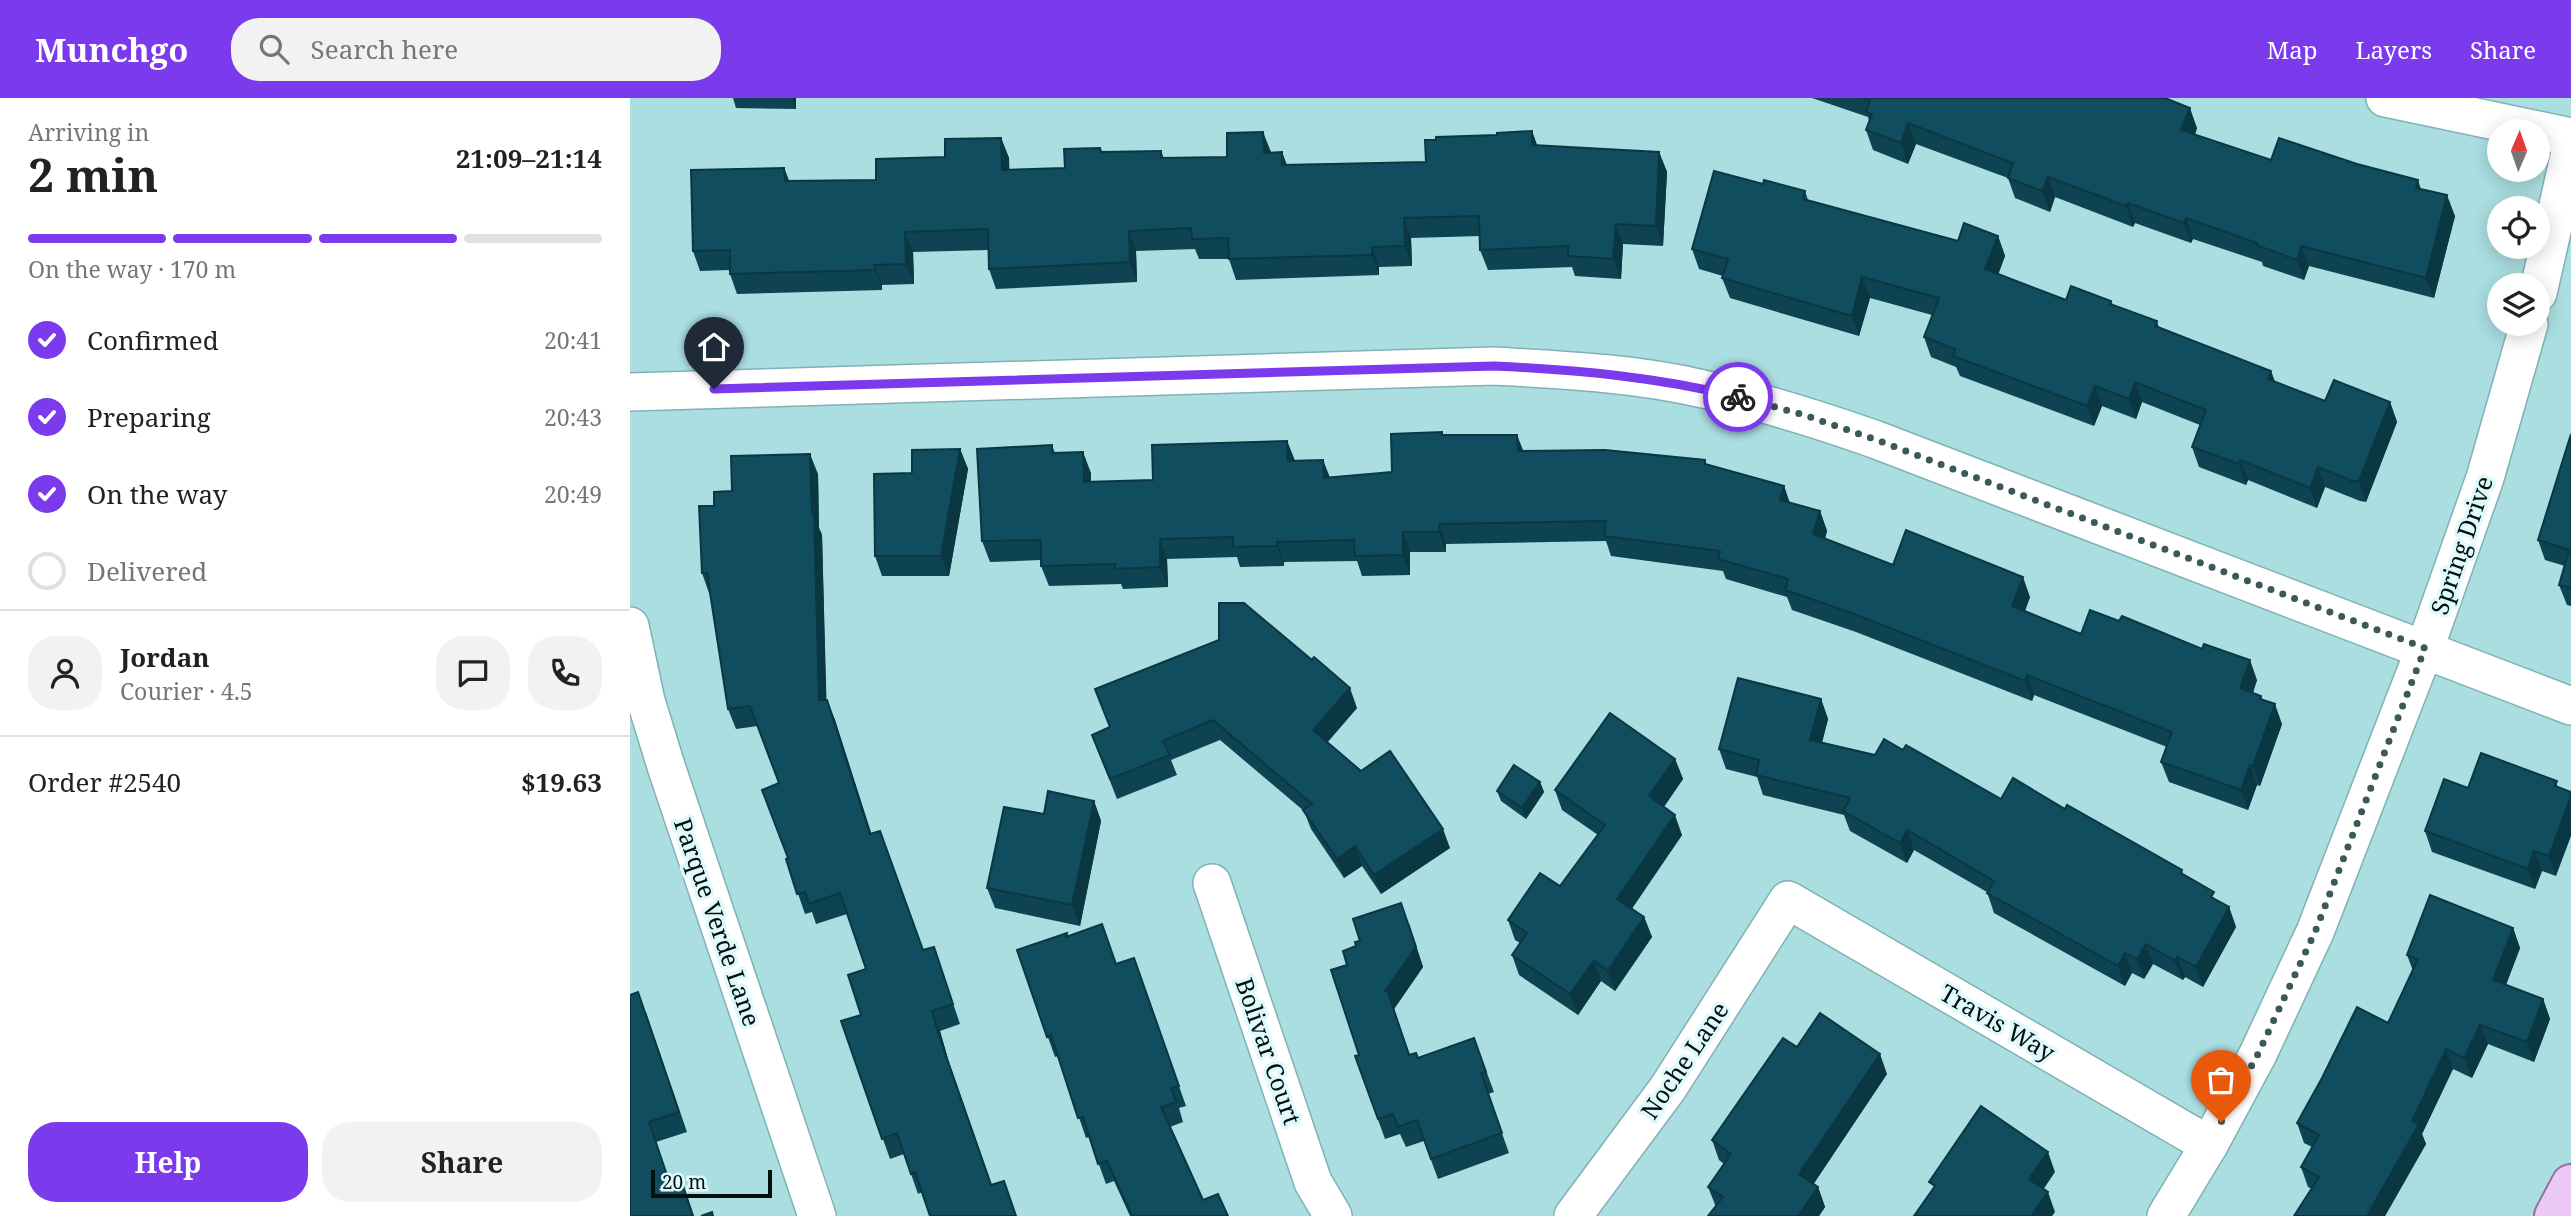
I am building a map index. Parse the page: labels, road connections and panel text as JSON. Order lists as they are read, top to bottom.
{
  "streets": {
    "street": [
      "Spring Drive",
      "Parque Verde Lane",
      "Travis Way",
      "Bolivar Court",
      "Noche Lane"
    ]
  },
  "crossings": [
    ["Spring Drive", "Travis Way"],
    ["Travis Way", "Noche Lane"]
  ],
  "scale_bar": "20 m",
  "north": "top",
  "page": {
    "header": "Munchgo",
    "search": "Search here",
    "nav": ["Map", "Layers", "Share"],
    "heading": ["2 min", "Arriving in", "21:09–21:14"],
    "panel": [
      "Jordan",
      "Courier · 4.5",
      "Order #2540",
      "$19.63"
    ],
    "bar": "On the way · 170 m",
    "list": [
      ["Confirmed", "20:41"],
      ["Preparing", "20:43"],
      ["On the way", "20:49"],
      "Delivered"
    ],
    "buttons": ["Help", "Share"],
    "scale": "20 m"
  }
}
